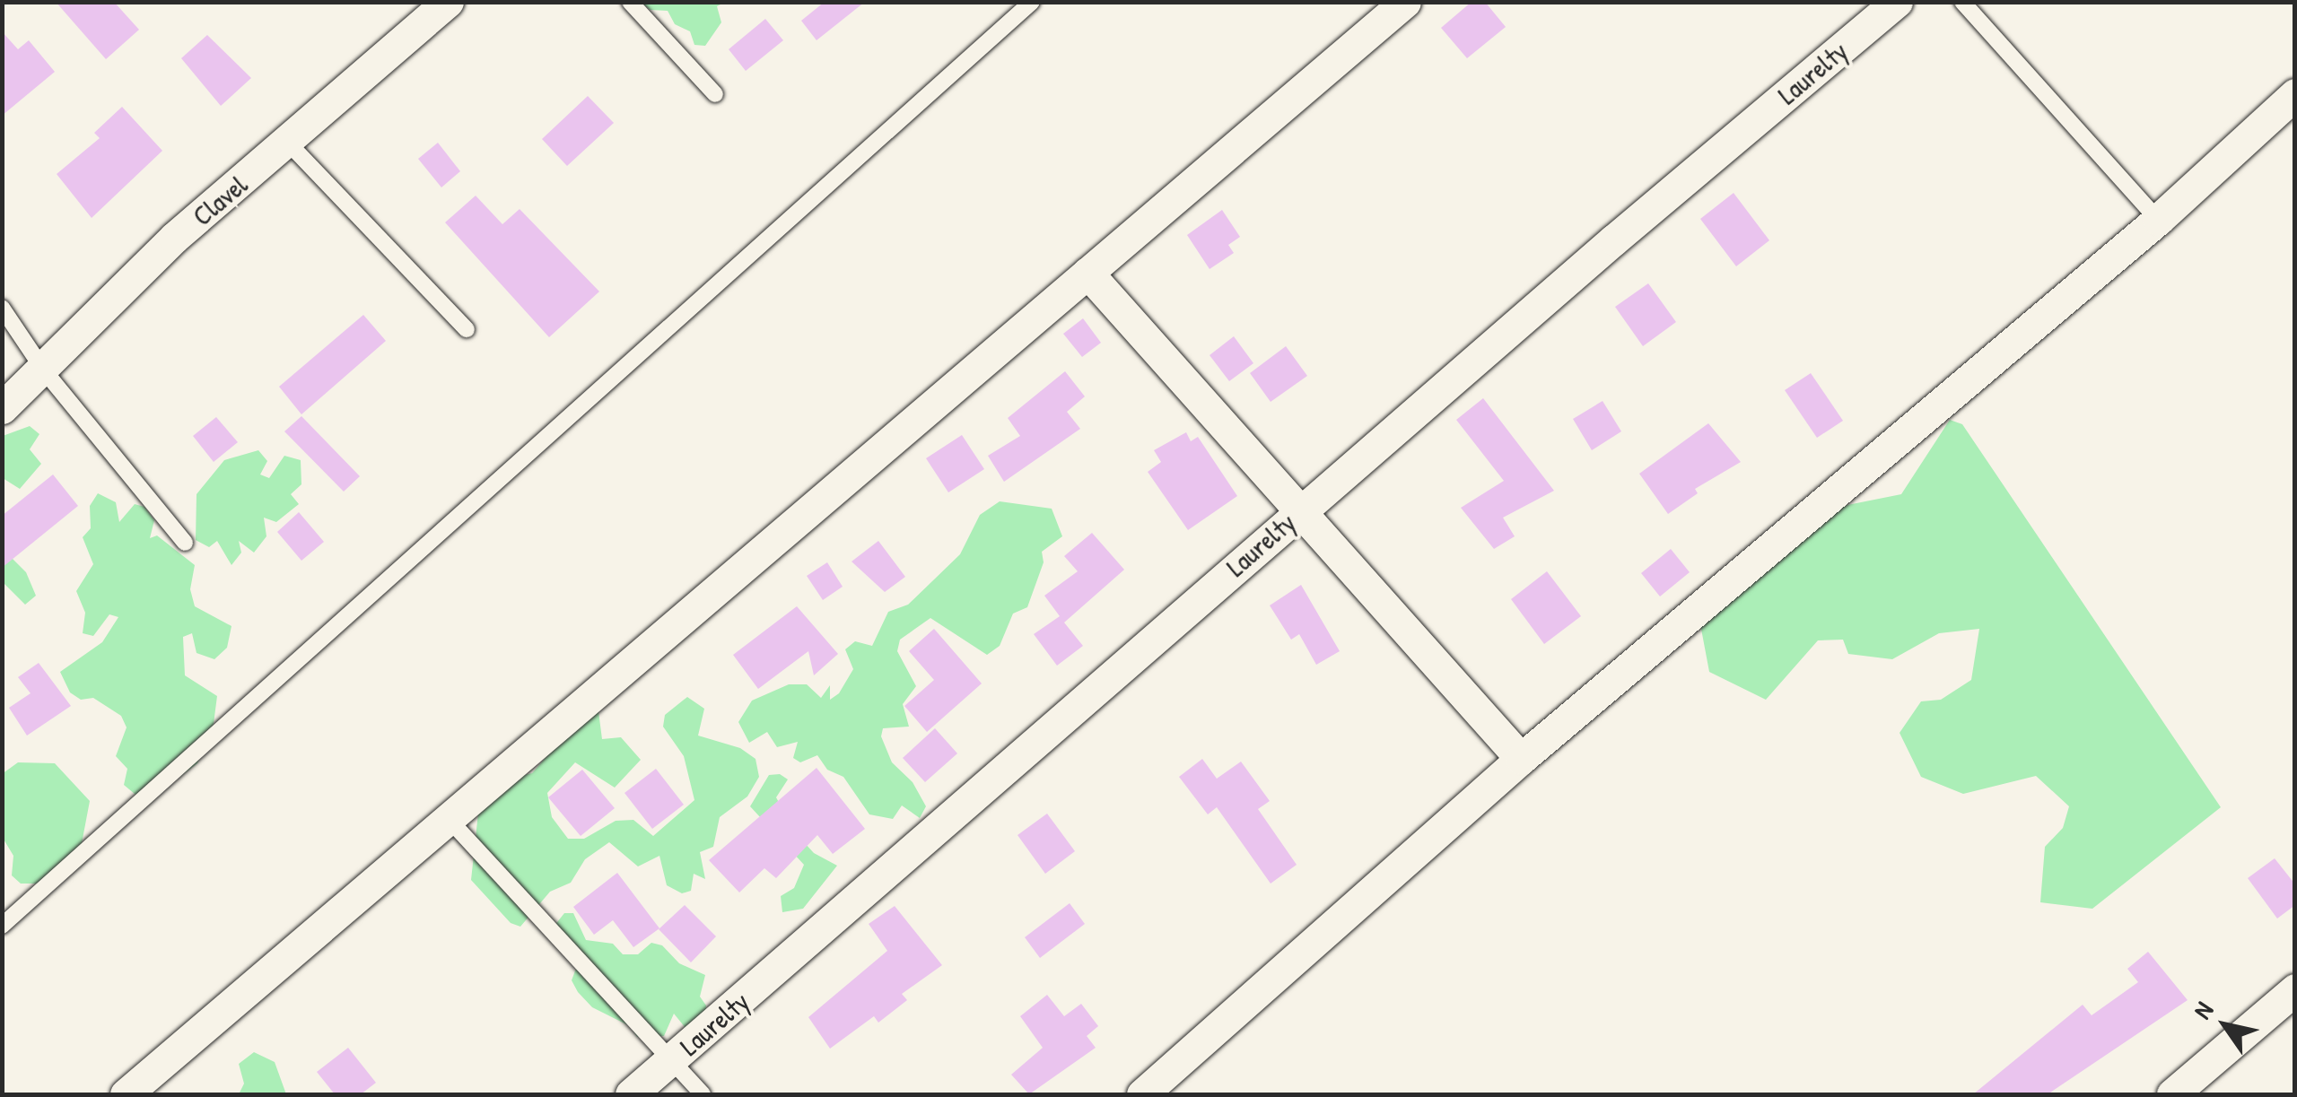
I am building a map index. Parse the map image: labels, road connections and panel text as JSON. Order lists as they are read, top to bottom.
{
  "streets": {
    "street": ["Laurelty", "Clavel"]
  },
  "north": "top left"
}
